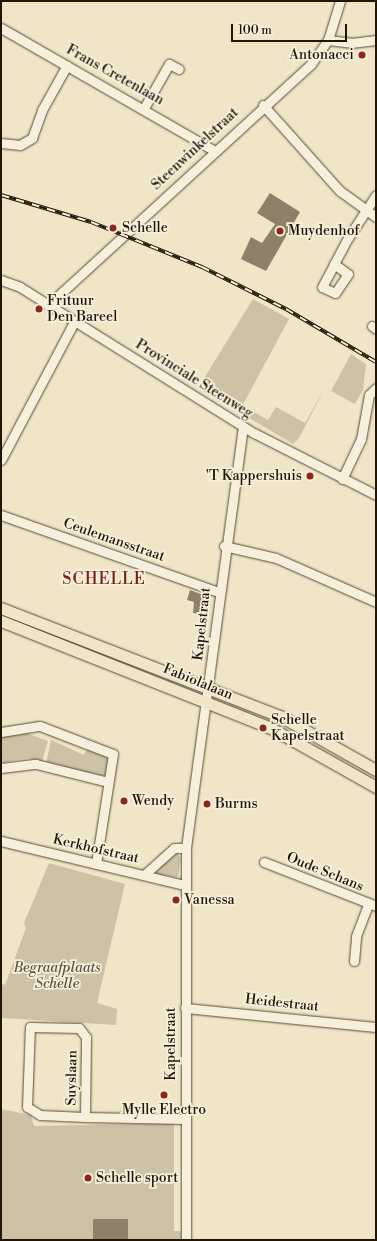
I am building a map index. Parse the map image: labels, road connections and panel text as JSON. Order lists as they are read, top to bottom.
{
  "streets": {
    "main road": ["Fabiolalaan"],
    "street": [
      "Frans Cretenlaan",
      "Steenwinkelstraat",
      "Provinciale Steenweg",
      "Ceulemansstraat",
      "Kapelstraat",
      "Kerkhofstraat",
      "Oude Schans",
      "Heidestraat",
      "Suyslaan"
    ]
  },
  "crossings": [
    ["Frans Cretenlaan", "Steenwinkelstraat"],
    ["Steenwinkelstraat", "Provinciale Steenweg"],
    ["Provinciale Steenweg", "Kapelstraat"],
    ["Ceulemansstraat", "Kapelstraat"],
    ["Kapelstraat", "Fabiolalaan"],
    ["Kapelstraat", "Kerkhofstraat"],
    ["Kapelstraat", "Heidestraat"],
    ["Kapelstraat", "Suyslaan"]
  ],
  "districts": ["SCHELLE"],
  "parks": ["Begraafplaats Schelle"],
  "places": [
    "Antonacci",
    "Schelle",
    "Muydenhof",
    "Frituur Den Bareel",
    "'T Kappershuis",
    "Schelle Kapelstraat",
    "Wendy",
    "Burms",
    "Vanessa",
    "Mylle Electro",
    "Schelle sport"
  ],
  "scale_bar": "100 m"
}
